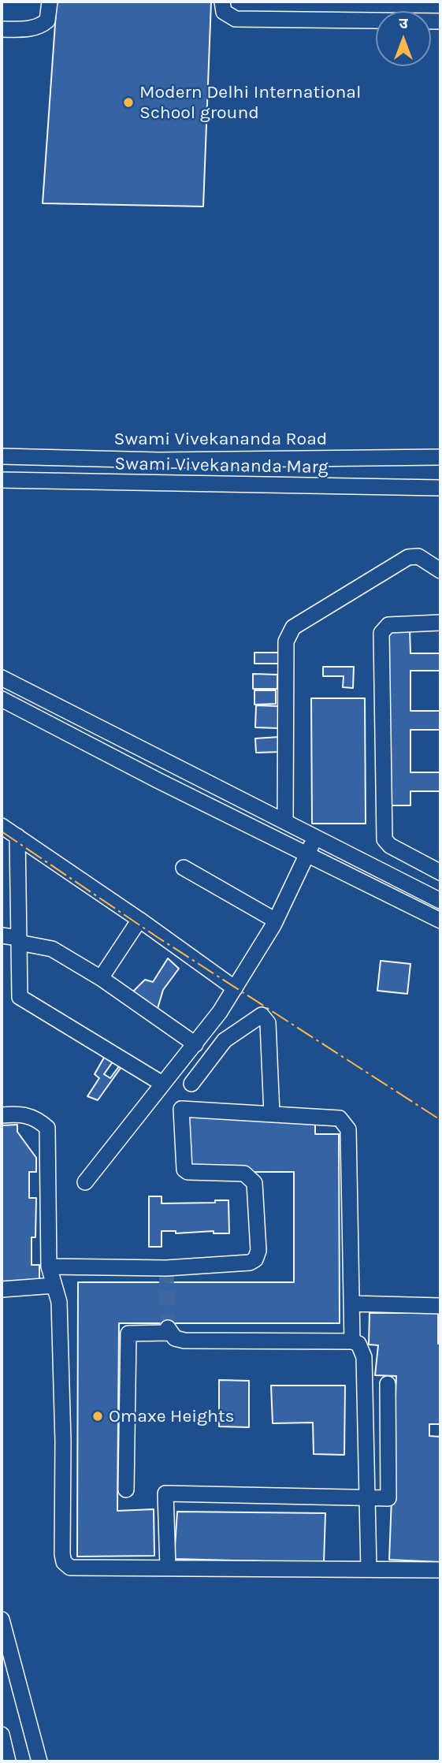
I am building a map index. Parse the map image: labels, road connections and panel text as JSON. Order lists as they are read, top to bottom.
{
  "streets": {
    "street": ["Swami Vivekananda Road", "Swami Vivekananda Marg"]
  },
  "places": ["Modern Delhi International School ground", "Omaxe Heights"],
  "north": "top"
}
